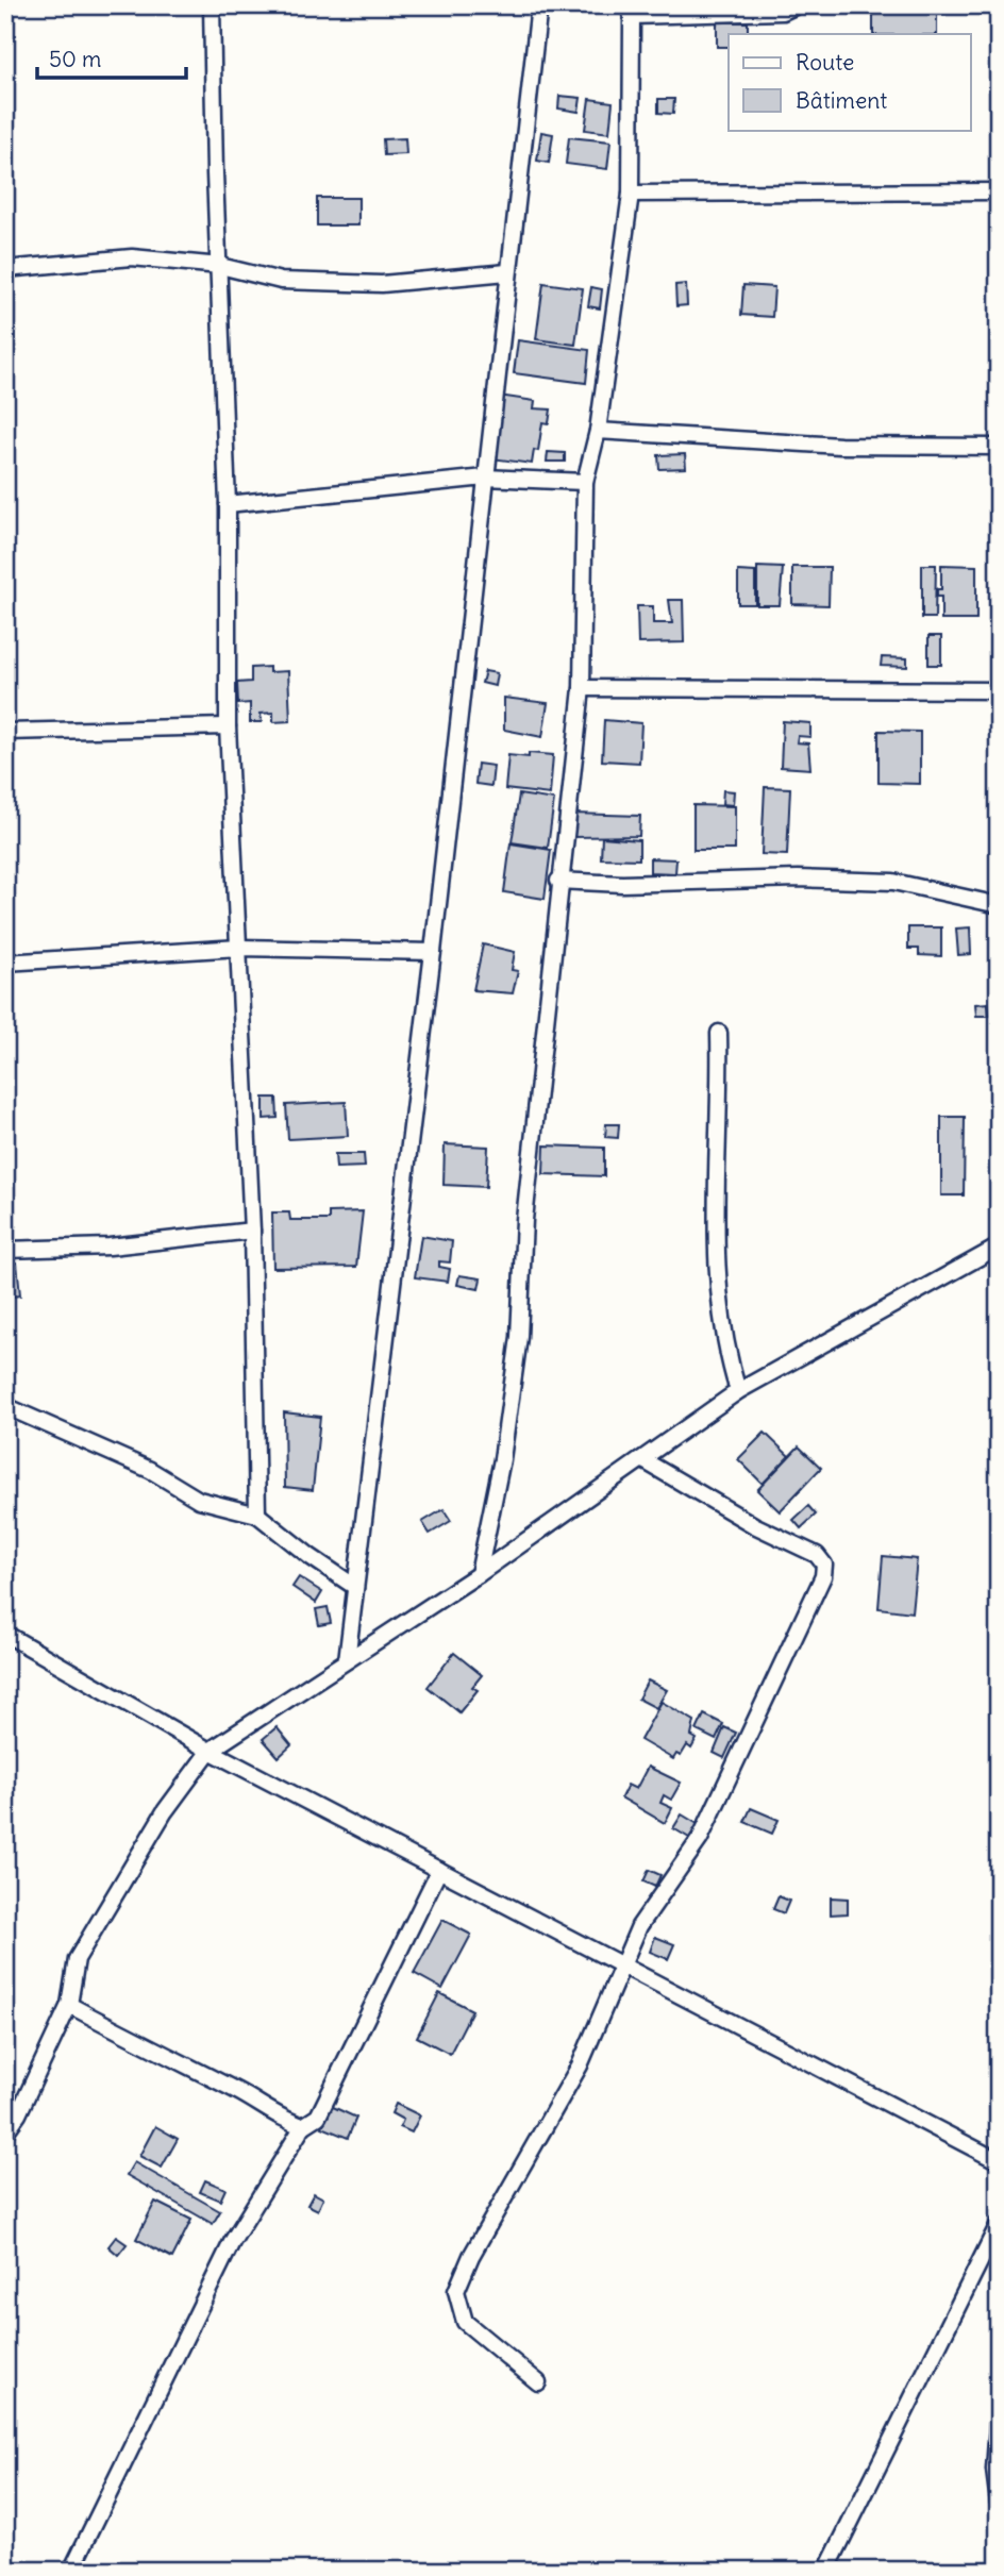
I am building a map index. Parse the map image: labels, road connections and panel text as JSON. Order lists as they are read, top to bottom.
{
  "legend": ["Route", "Bâtiment"],
  "scale_bar": "50 m"
}
